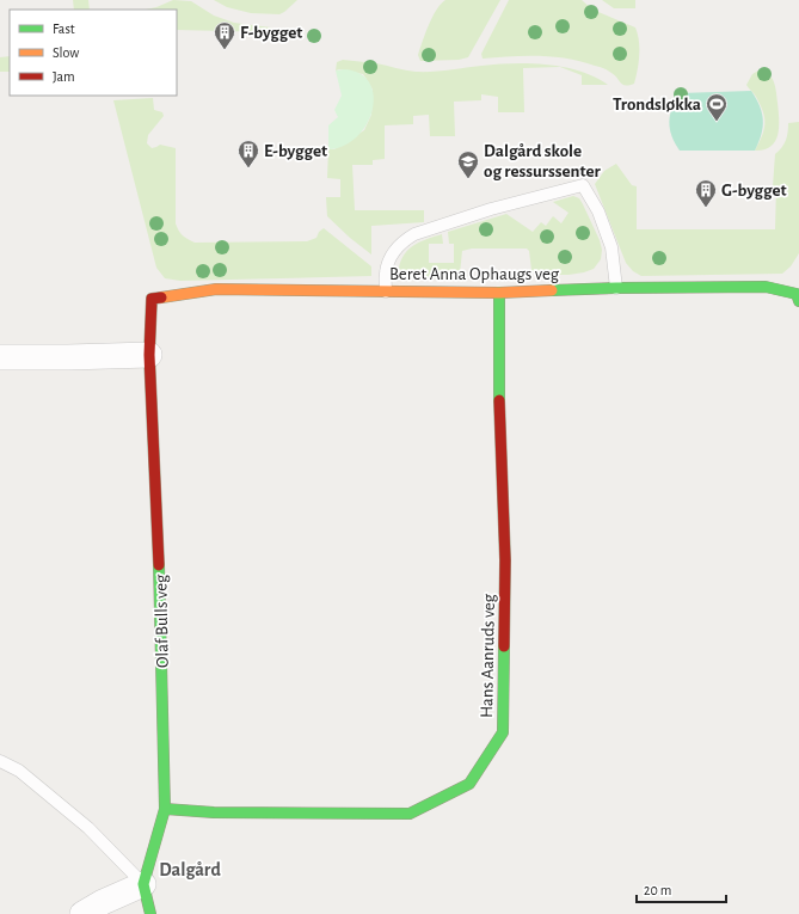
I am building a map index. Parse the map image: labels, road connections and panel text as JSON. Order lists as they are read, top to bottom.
{
  "streets": {
    "street": ["Beret Anna Ophaugs veg", "Olaf Bulls veg", "Hans Aanruds veg"]
  },
  "crossings": [
    ["Beret Anna Ophaugs veg", "Olaf Bulls veg"],
    ["Beret Anna Ophaugs veg", "Hans Aanruds veg"],
    ["Olaf Bulls veg", "Hans Aanruds veg"]
  ],
  "districts": ["Dalgård"],
  "places": {
    "building": ["F-bygget", "E-bygget", "G-bygget"],
    "sports": ["Trondsløkka"],
    "school or university": ["Dalgård skole og ressurssenter"]
  },
  "legend": ["Fast", "Slow", "Jam"],
  "scale_bar": "20 m"
}
